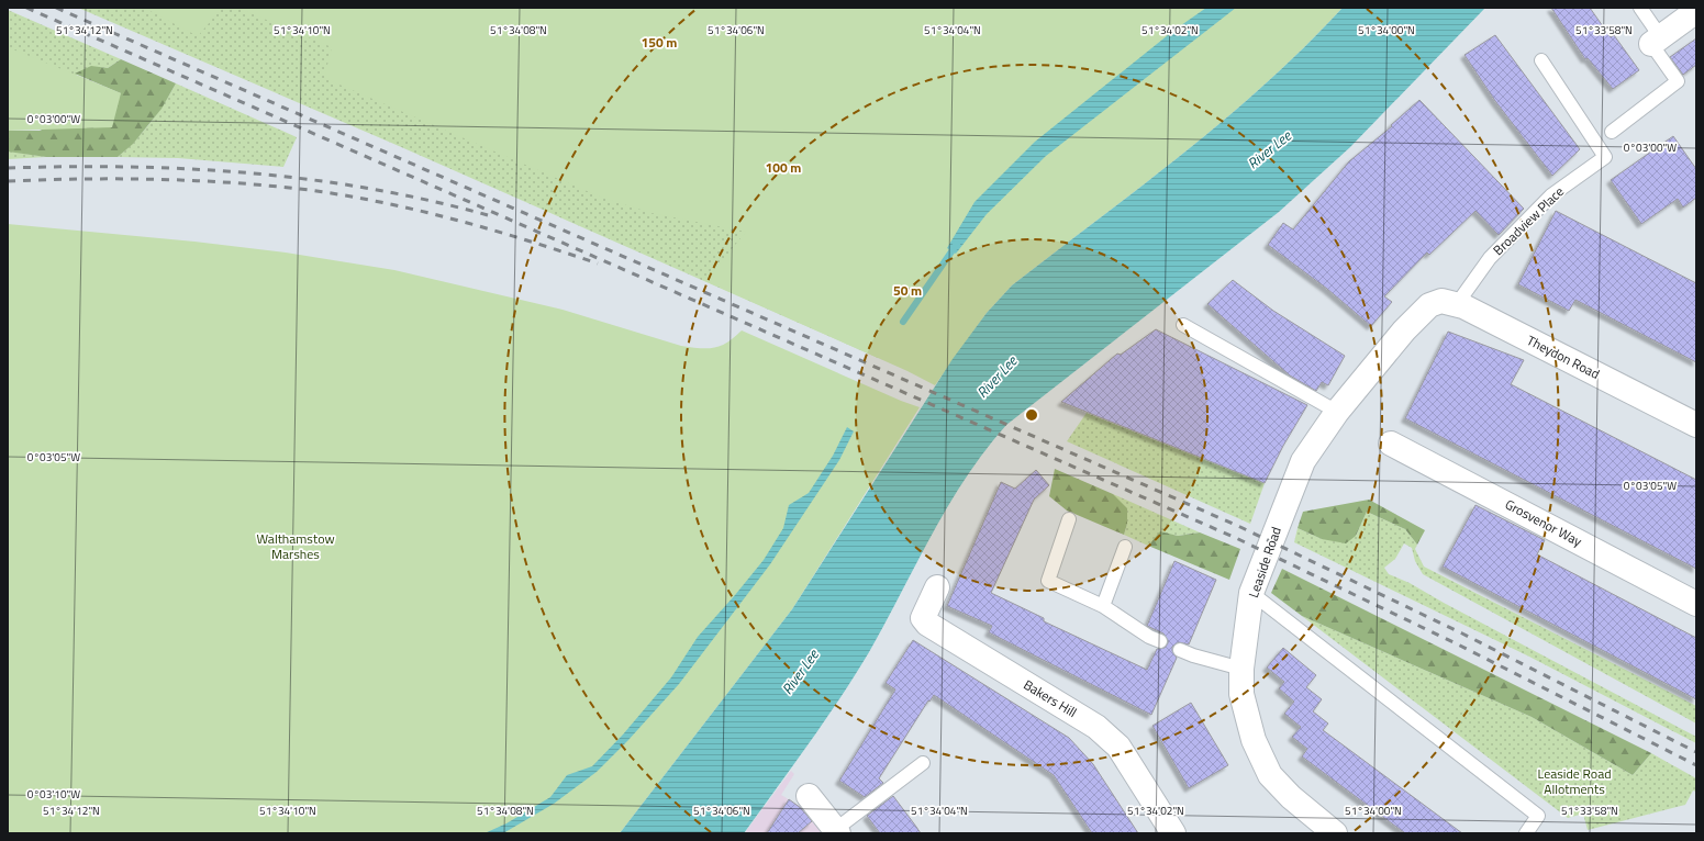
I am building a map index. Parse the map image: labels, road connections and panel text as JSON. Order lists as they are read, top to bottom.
{
  "streets": {
    "street": [
      "Theydon Road",
      "Grosvenor Way",
      "Leaside Road",
      "Bakers Hill"
    ],
    "lane": ["Broadview Place"]
  },
  "crossings": [
    ["Broadview Place", "Theydon Road"],
    ["Theydon Road", "Leaside Road"]
  ],
  "water": ["River Lee"],
  "parks": ["Walthamstow Marshes", "Leaside Road Allotments"],
  "coordinates": [
    "51°34'12\"N",
    "51°34'10\"N",
    "51°34'08\"N",
    "51°34'06\"N",
    "51°34'04\"N",
    "51°34'02\"N",
    "51°34'00\"N",
    "51°33'58\"N",
    "0°03'00\"W",
    "0°03'05\"W",
    "0°03'10\"W"
  ],
  "rings": ["150 m", "100 m", "50 m"]
}
